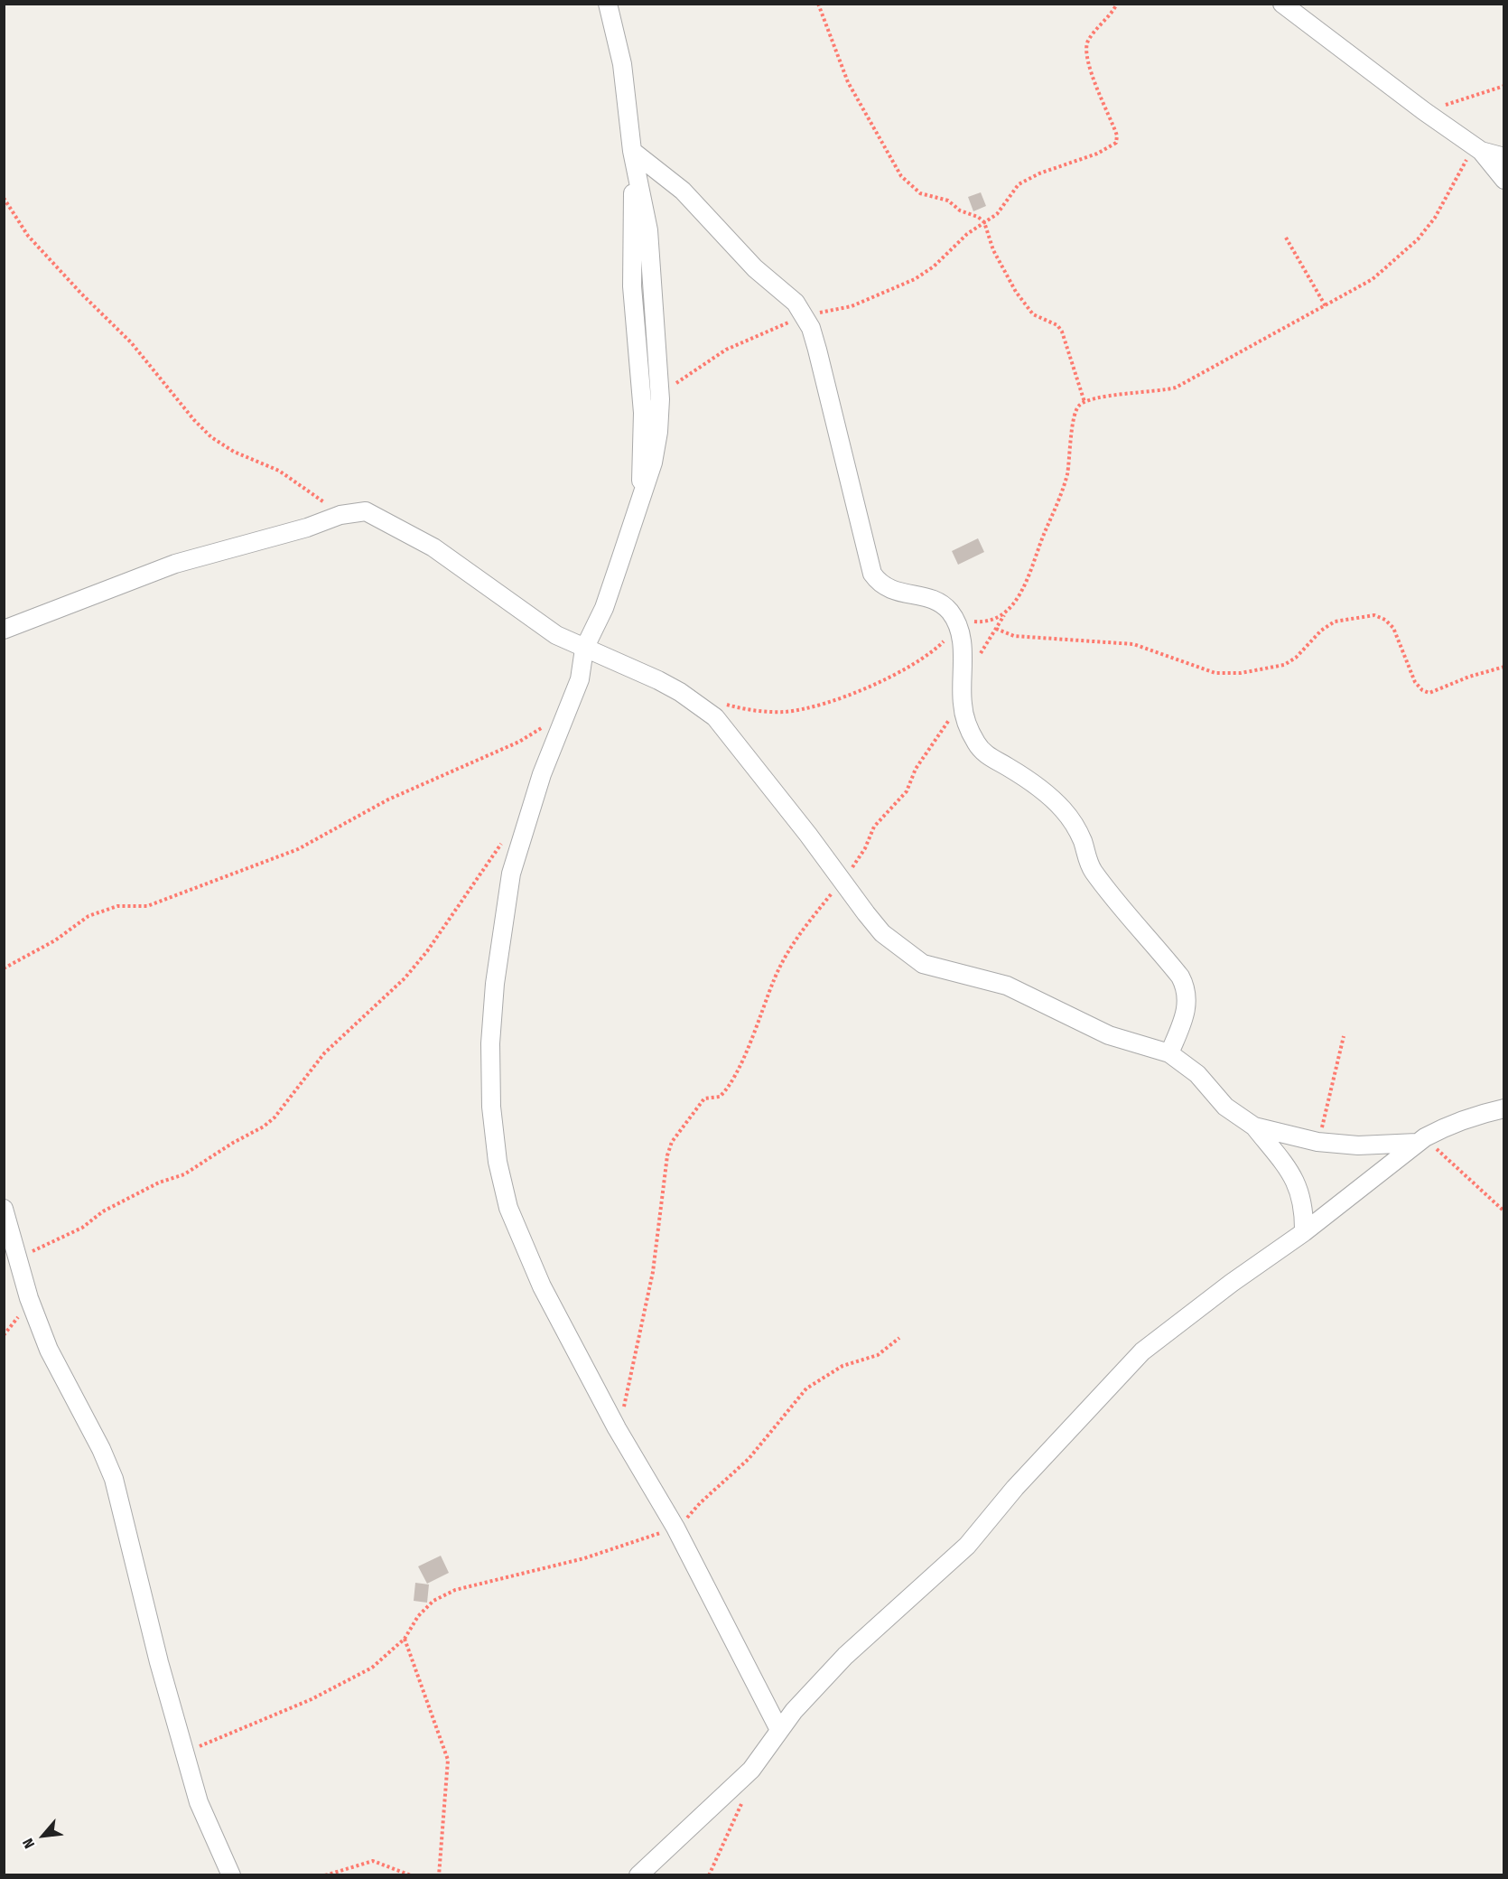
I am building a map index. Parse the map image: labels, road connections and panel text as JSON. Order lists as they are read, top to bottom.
{
  "north": "bottom left"
}
